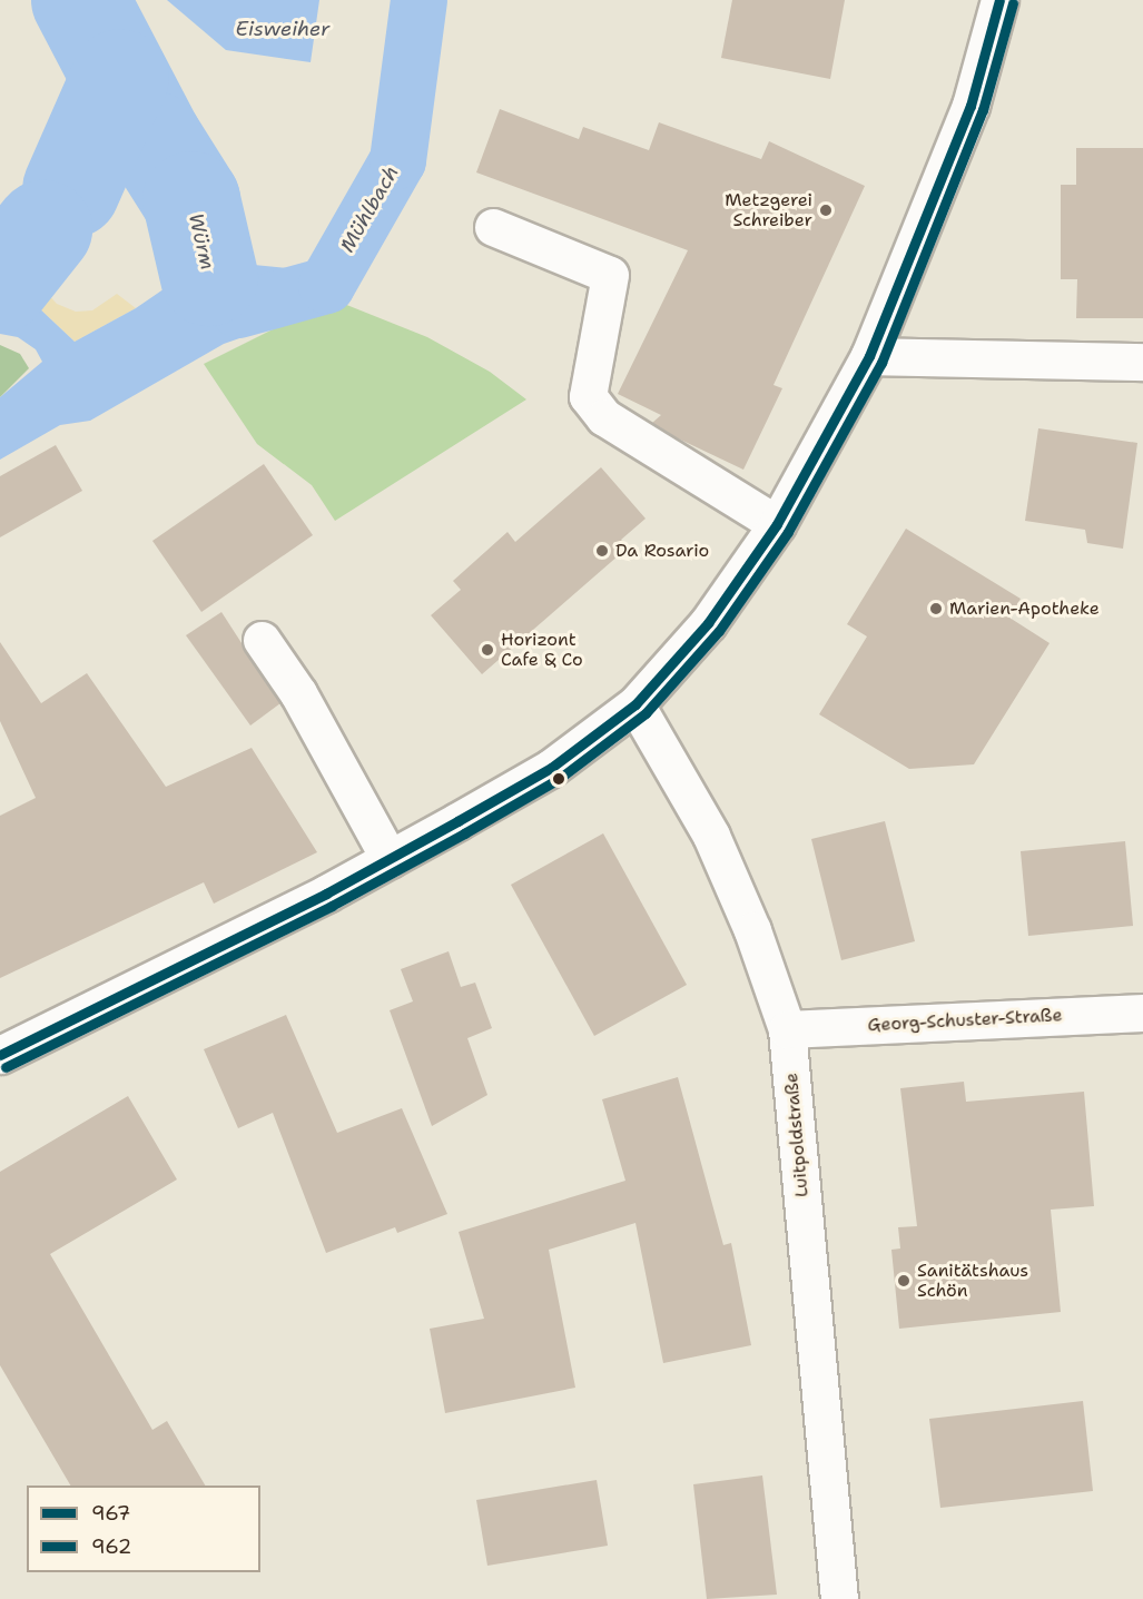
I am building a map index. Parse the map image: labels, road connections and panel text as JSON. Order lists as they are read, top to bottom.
{
  "streets": {
    "street": ["Georg-Schuster-Straße", "Luitpoldstraße"]
  },
  "crossings": [
    ["Georg-Schuster-Straße", "Luitpoldstraße"]
  ],
  "water": ["Eisweiher", "Mühlbach", "Würm"],
  "places": [
    "Metzgerei Schreiber",
    "Da Rosario",
    "Marien-Apotheke",
    "Horizont Cafe & Co",
    "Sanitätshaus Schön"
  ],
  "lines": ["transit line 967", "transit line 962"],
  "legend": ["967", "962"]
}
